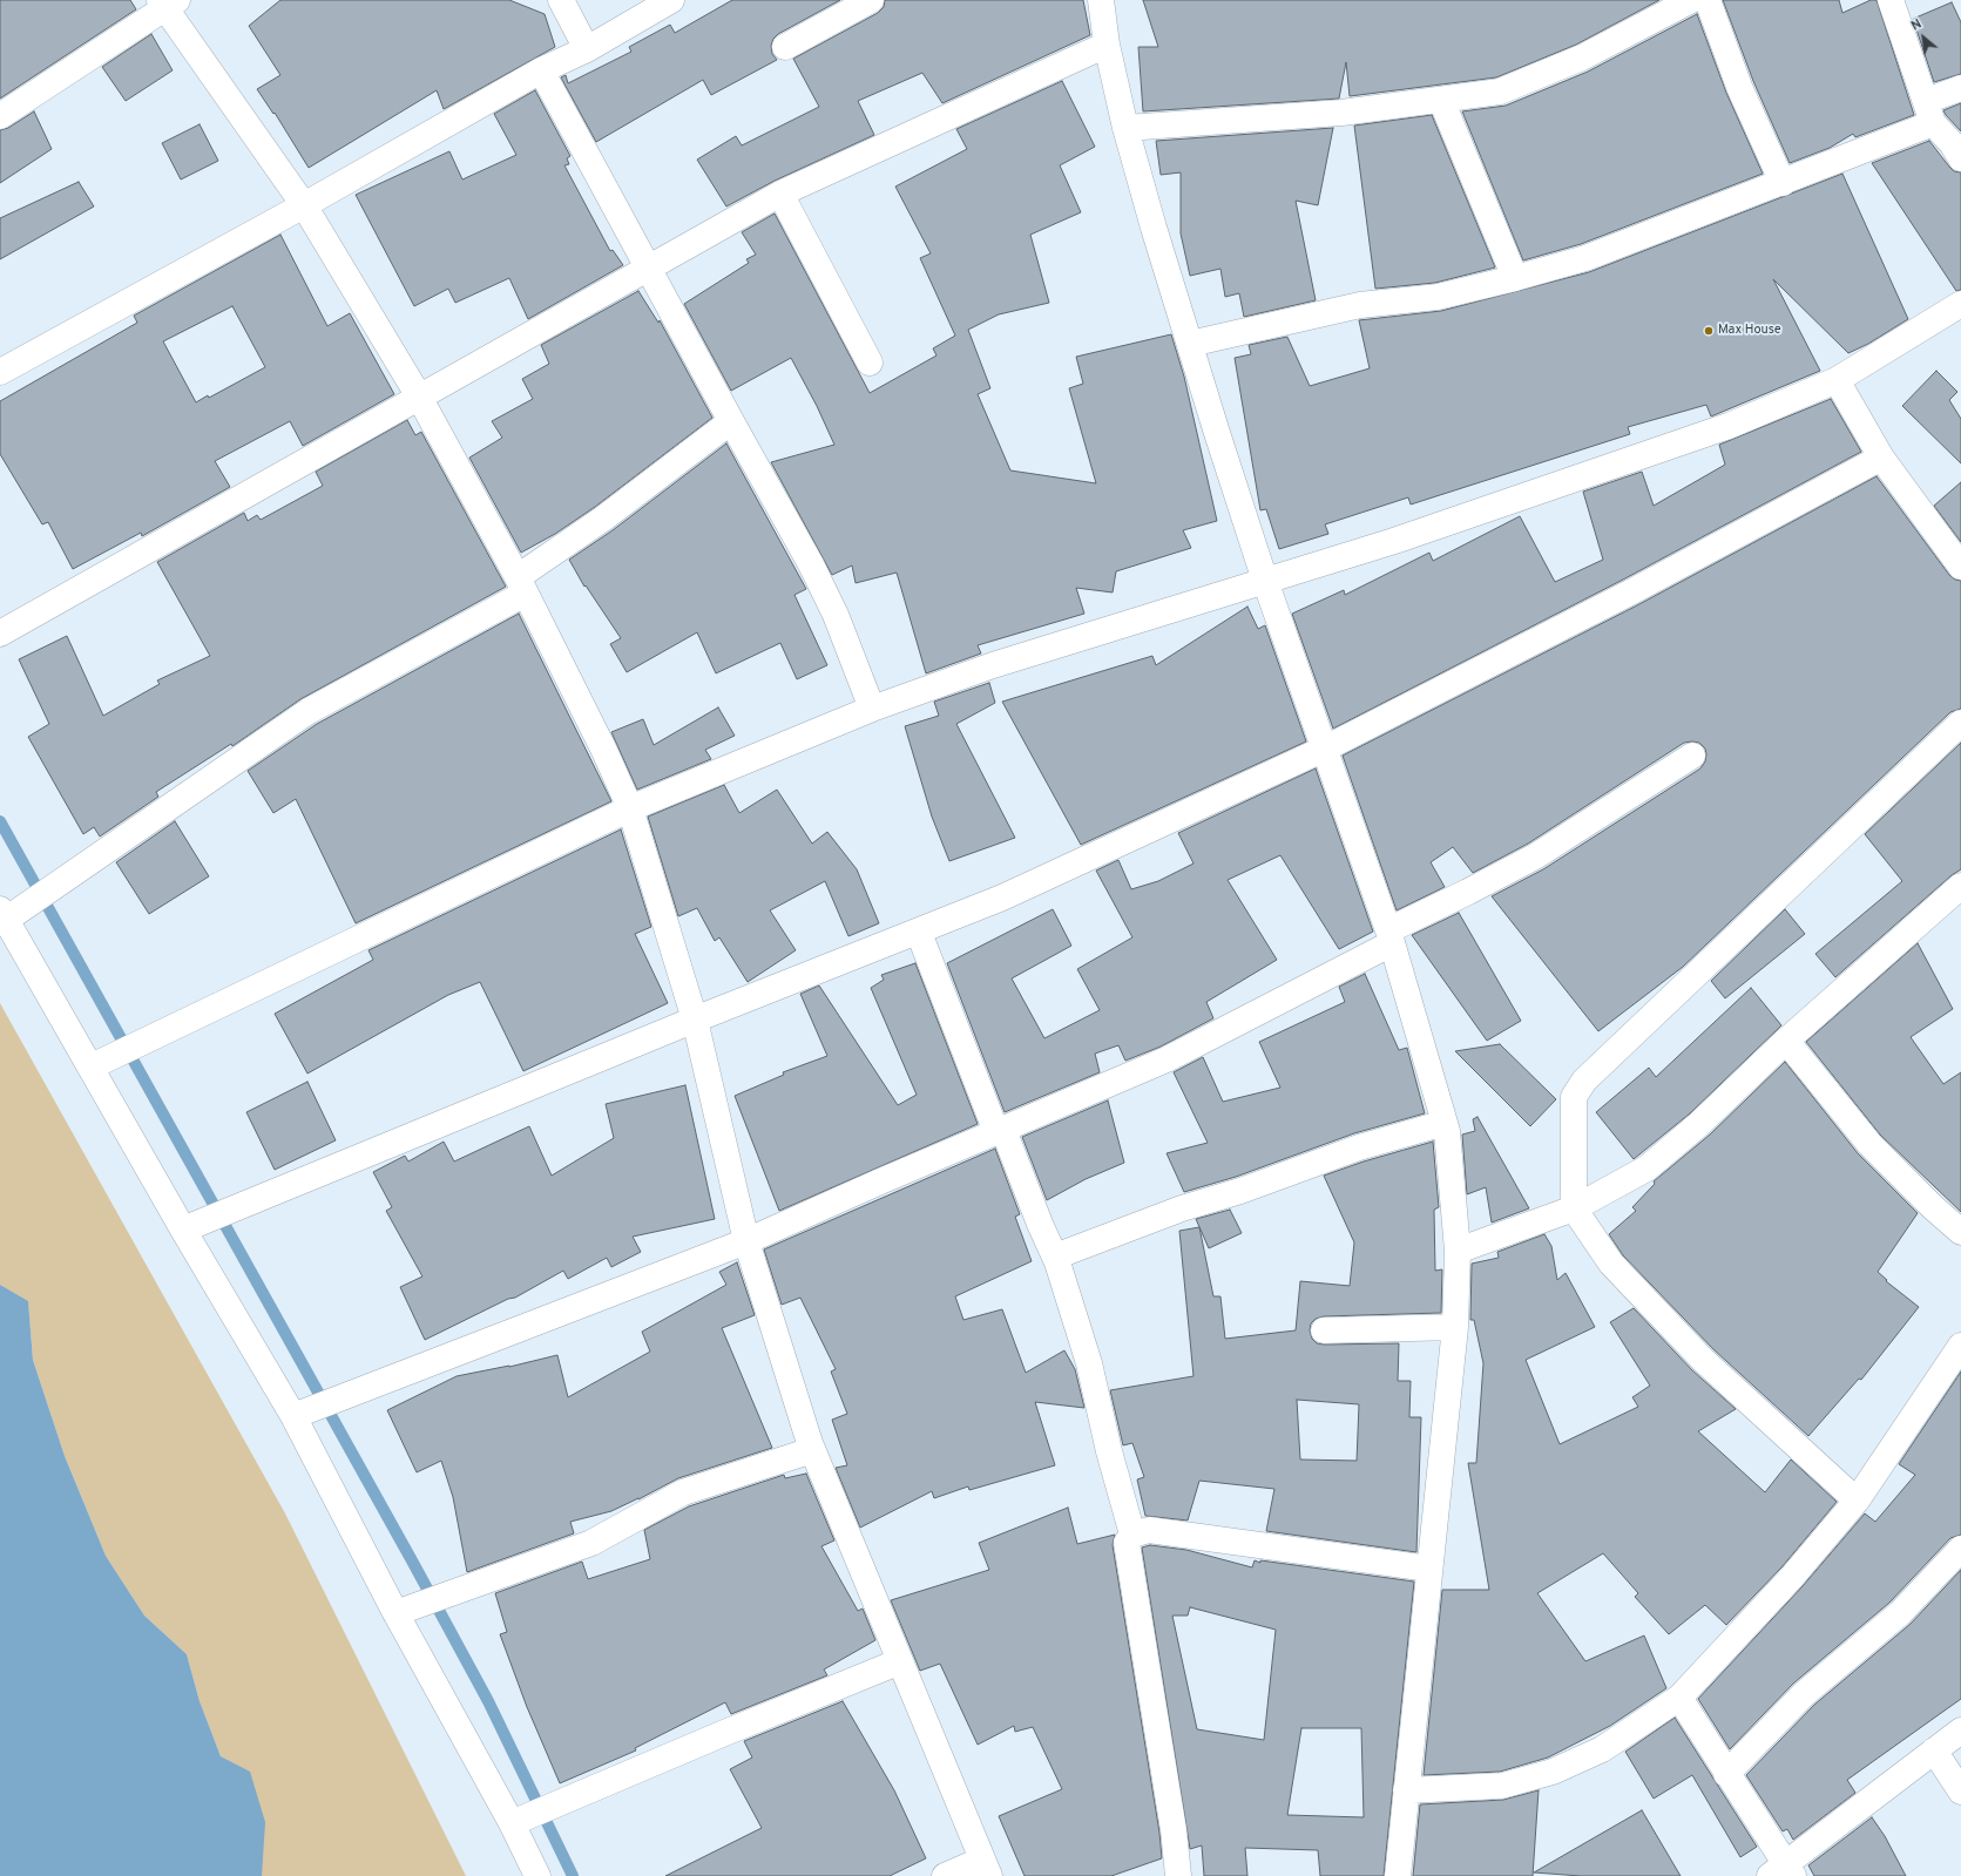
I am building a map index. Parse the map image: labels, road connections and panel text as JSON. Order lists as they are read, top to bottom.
{
  "places": ["Max House"],
  "north": "top left"
}
